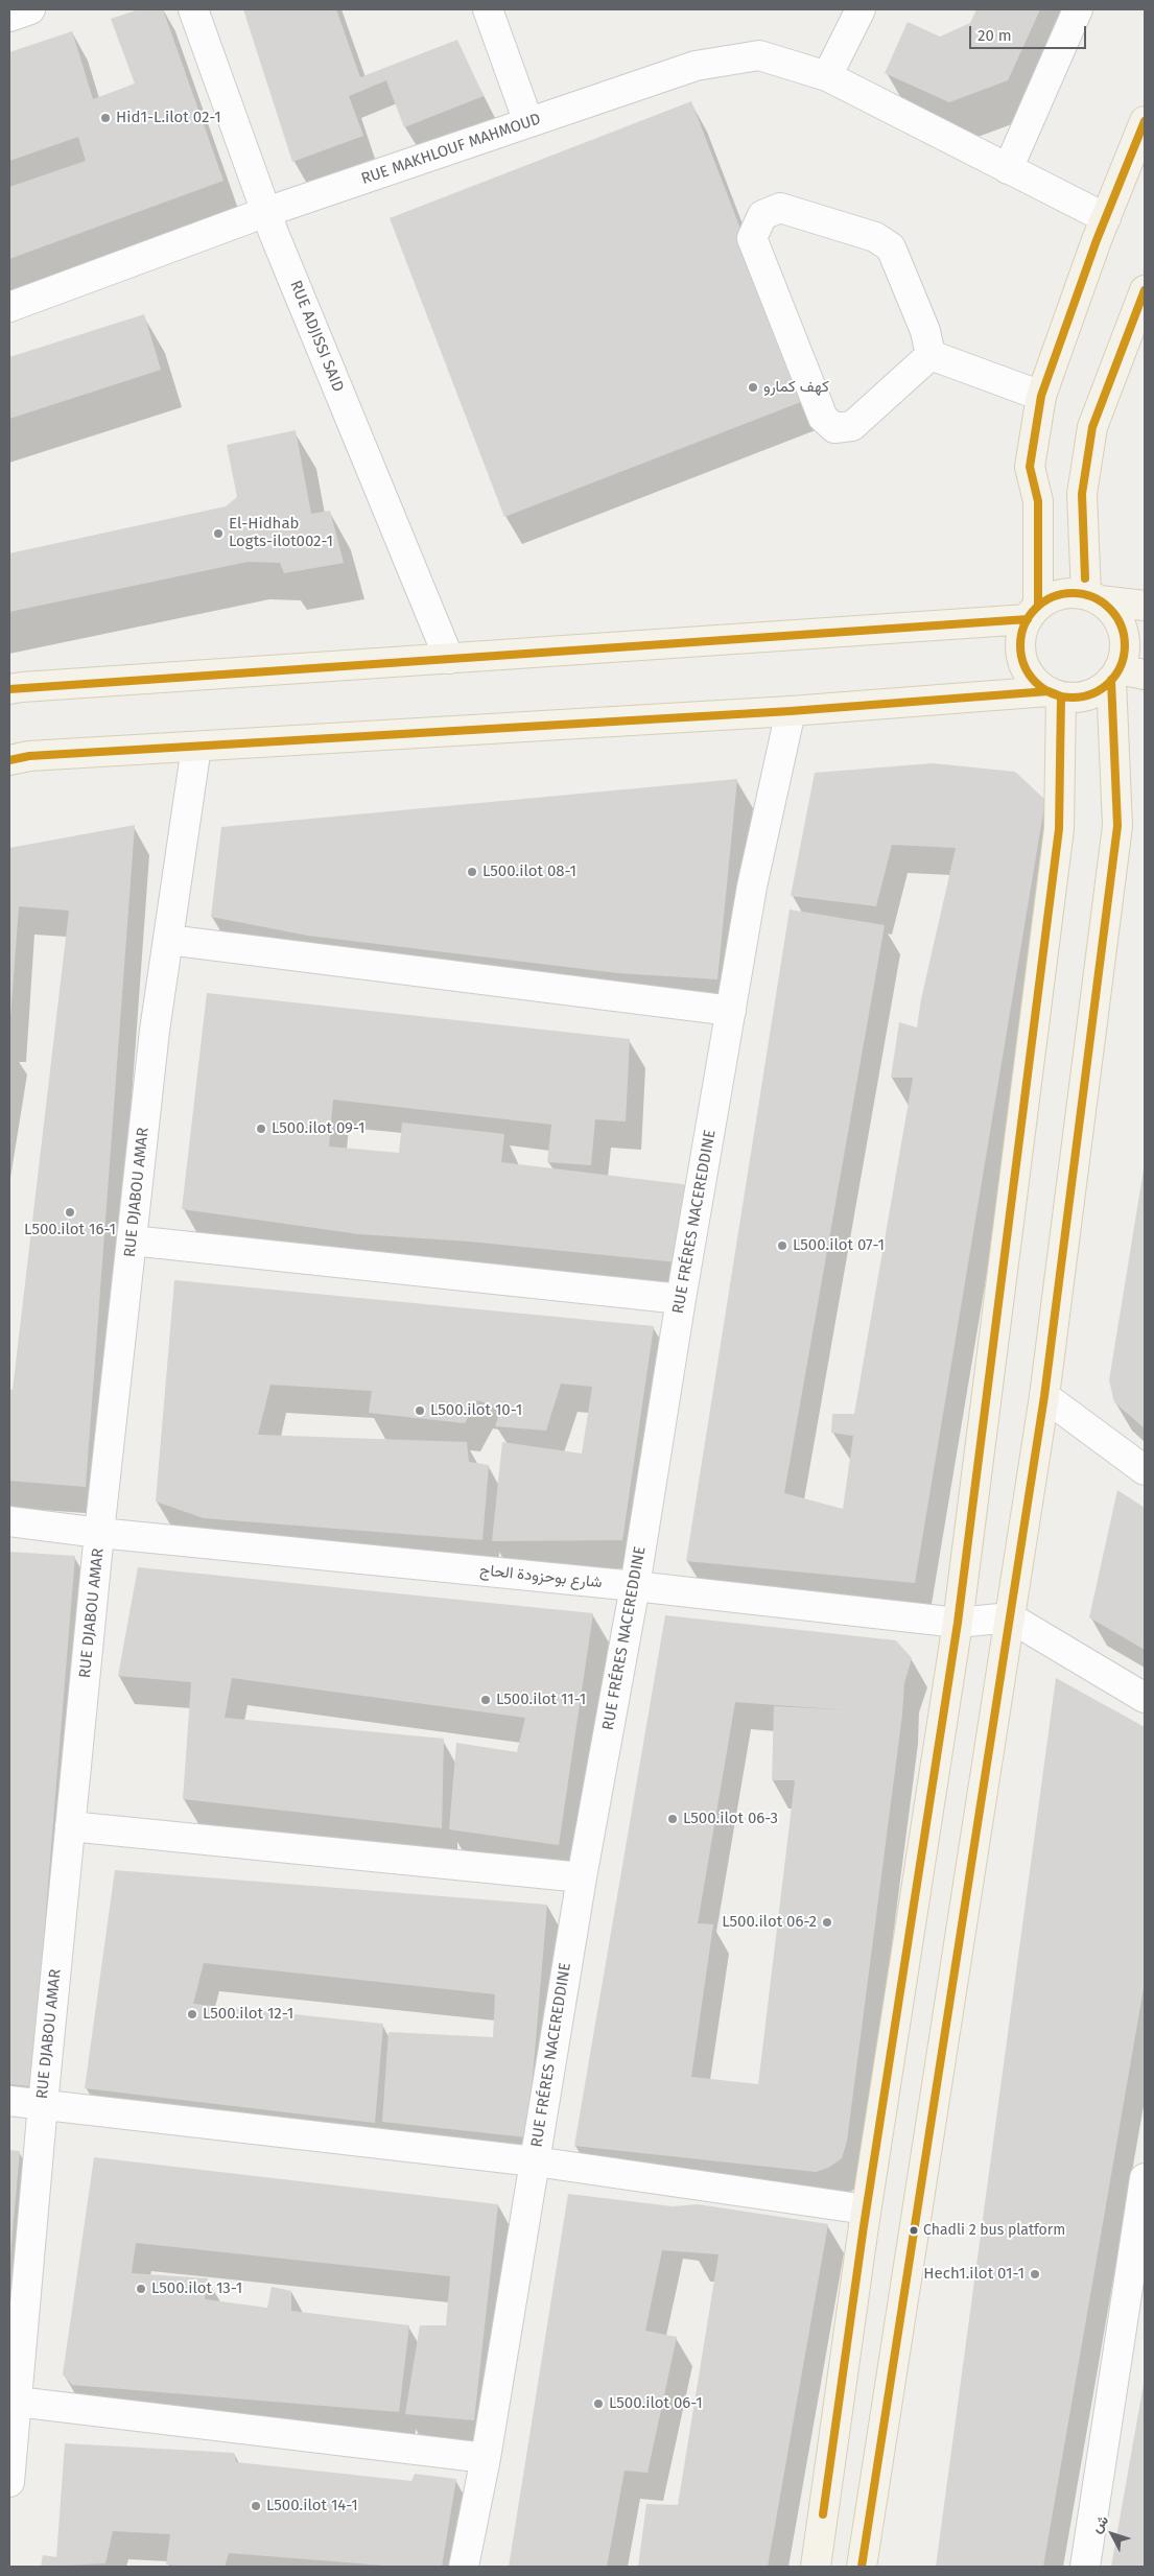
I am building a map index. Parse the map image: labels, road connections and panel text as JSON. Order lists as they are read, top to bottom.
{
  "streets": {
    "street": [
      "RUE MAKHLOUF MAHMOUD",
      "RUE ADJISSI SAID",
      "RUE DJABOU AMAR",
      "RUE FRÉRES NACEREDDINE",
      "شارع بوحزودة الحاج"
    ]
  },
  "crossings": [
    ["RUE MAKHLOUF MAHMOUD", "RUE ADJISSI SAID"],
    ["RUE DJABOU AMAR", "شارع بوحزودة الحاج"],
    ["RUE FRÉRES NACEREDDINE", "شارع بوحزودة الحاج"]
  ],
  "places": [
    "Hid1-L.ilot 02-1",
    "كهف كمارو",
    "El-Hidhab Logts-ilot002-1",
    "L500.ilot 08-1",
    "L500.ilot 09-1",
    "L500.ilot 16-1",
    "L500.ilot 07-1",
    "L500.ilot 10-1",
    "L500.ilot 11-1",
    "L500.ilot 06-3",
    "L500.ilot 06-2",
    "L500.ilot 12-1",
    "Chadli 2 bus platform",
    "Hech1.ilot 01-1",
    "L500.ilot 13-1",
    "L500.ilot 06-1",
    "L500.ilot 14-1"
  ],
  "scale_bar": "20 m",
  "north": "top left"
}
